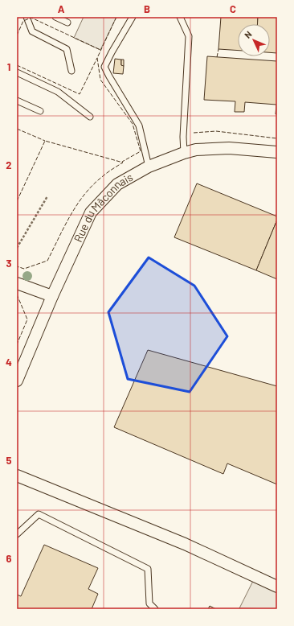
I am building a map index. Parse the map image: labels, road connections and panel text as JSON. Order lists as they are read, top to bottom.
{
  "streets": {
    "street": ["Rue du Mâconnais"]
  },
  "north": "top left",
  "grid": {
    "columns": ["A", "B", "C"],
    "rows": [
      "1",
      "2",
      "3",
      "4",
      "5",
      "6"
    ]
  }
}
